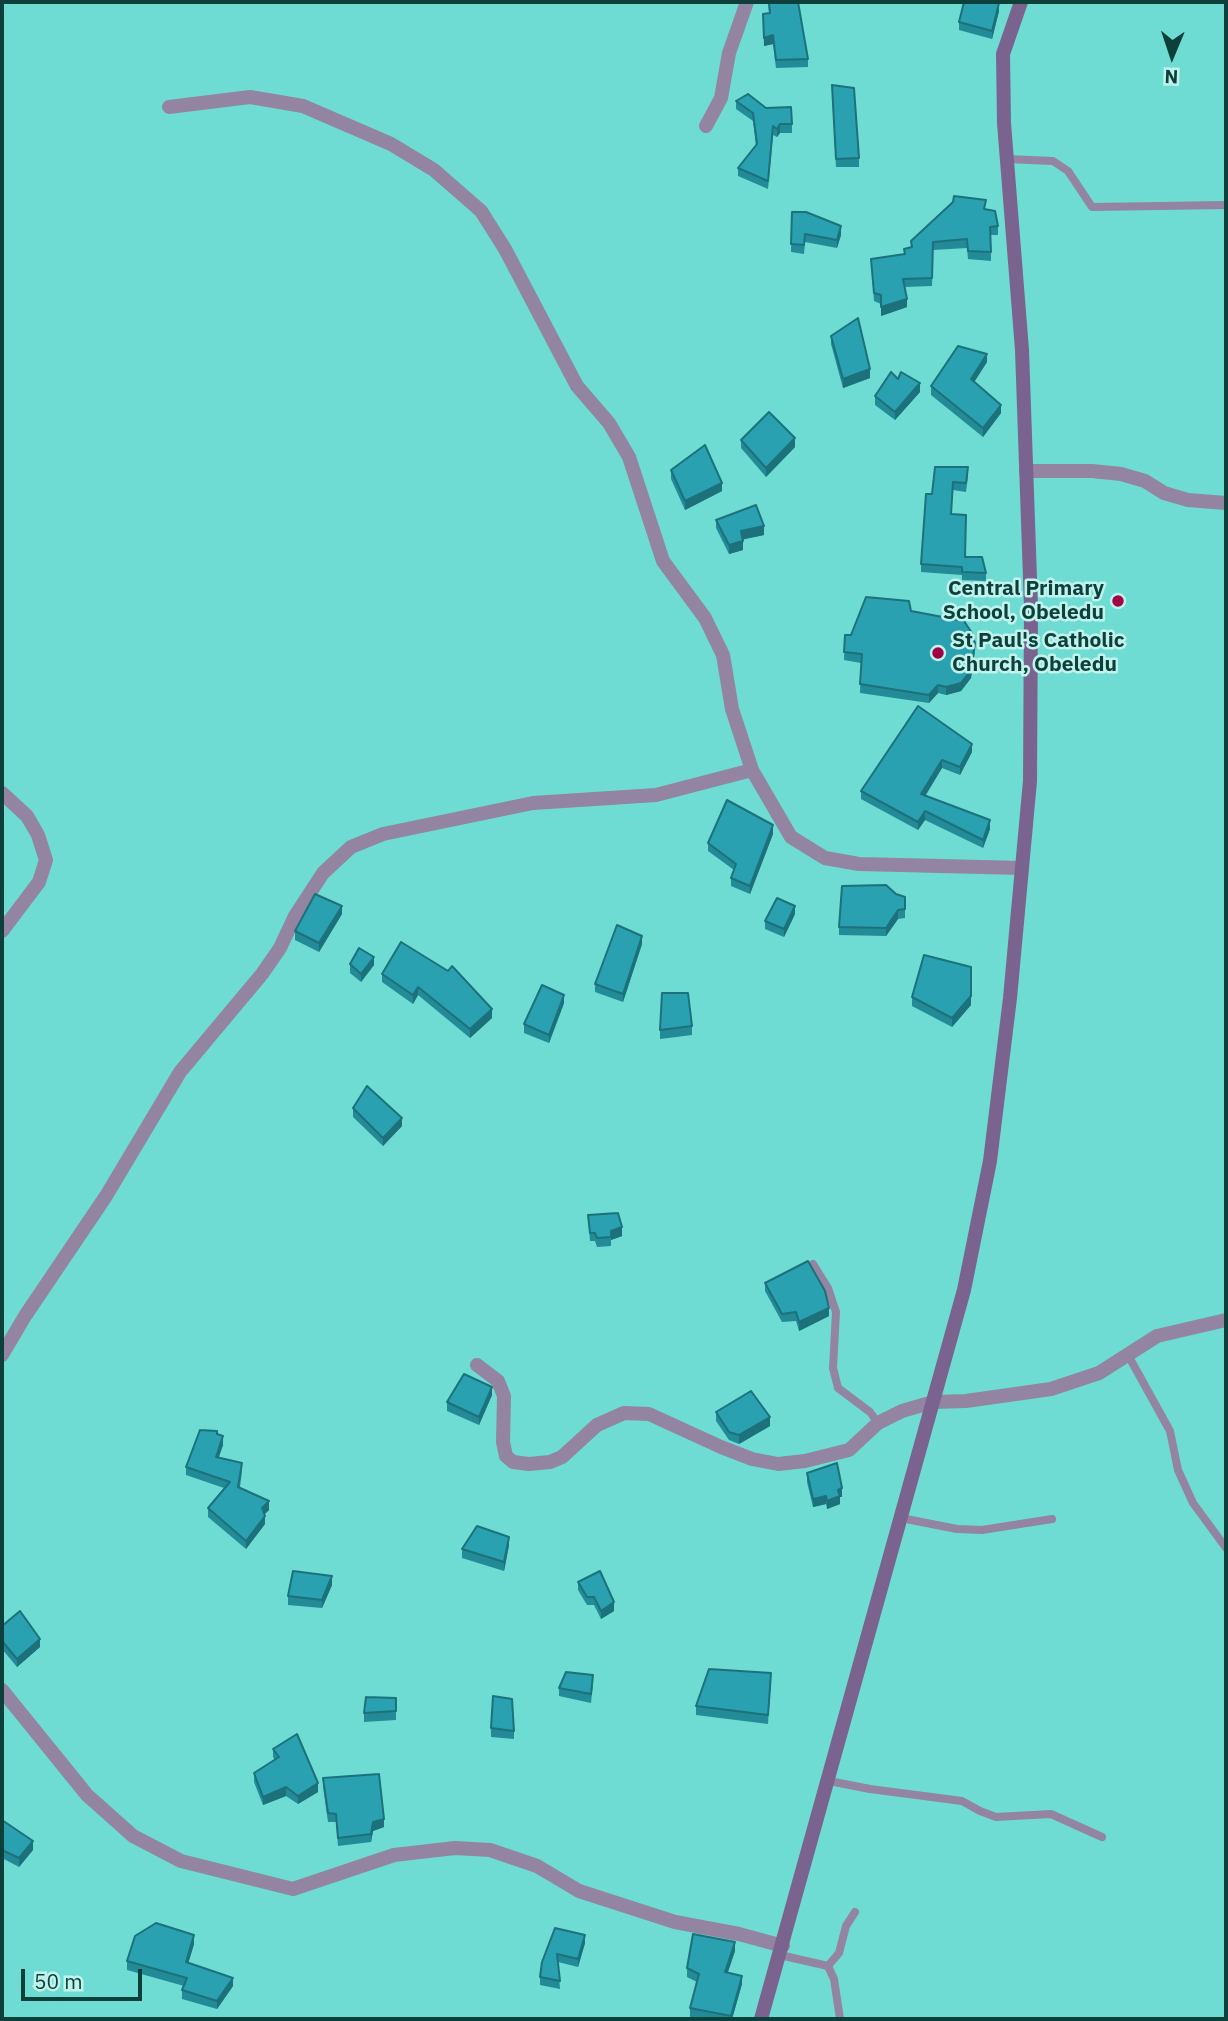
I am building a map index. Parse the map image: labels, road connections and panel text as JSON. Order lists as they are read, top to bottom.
{
  "places": ["Central Primary School, Obeledu", "St Paul's Catholic Church, Obeledu"],
  "scale_bar": "50 m",
  "north": "bottom"
}
